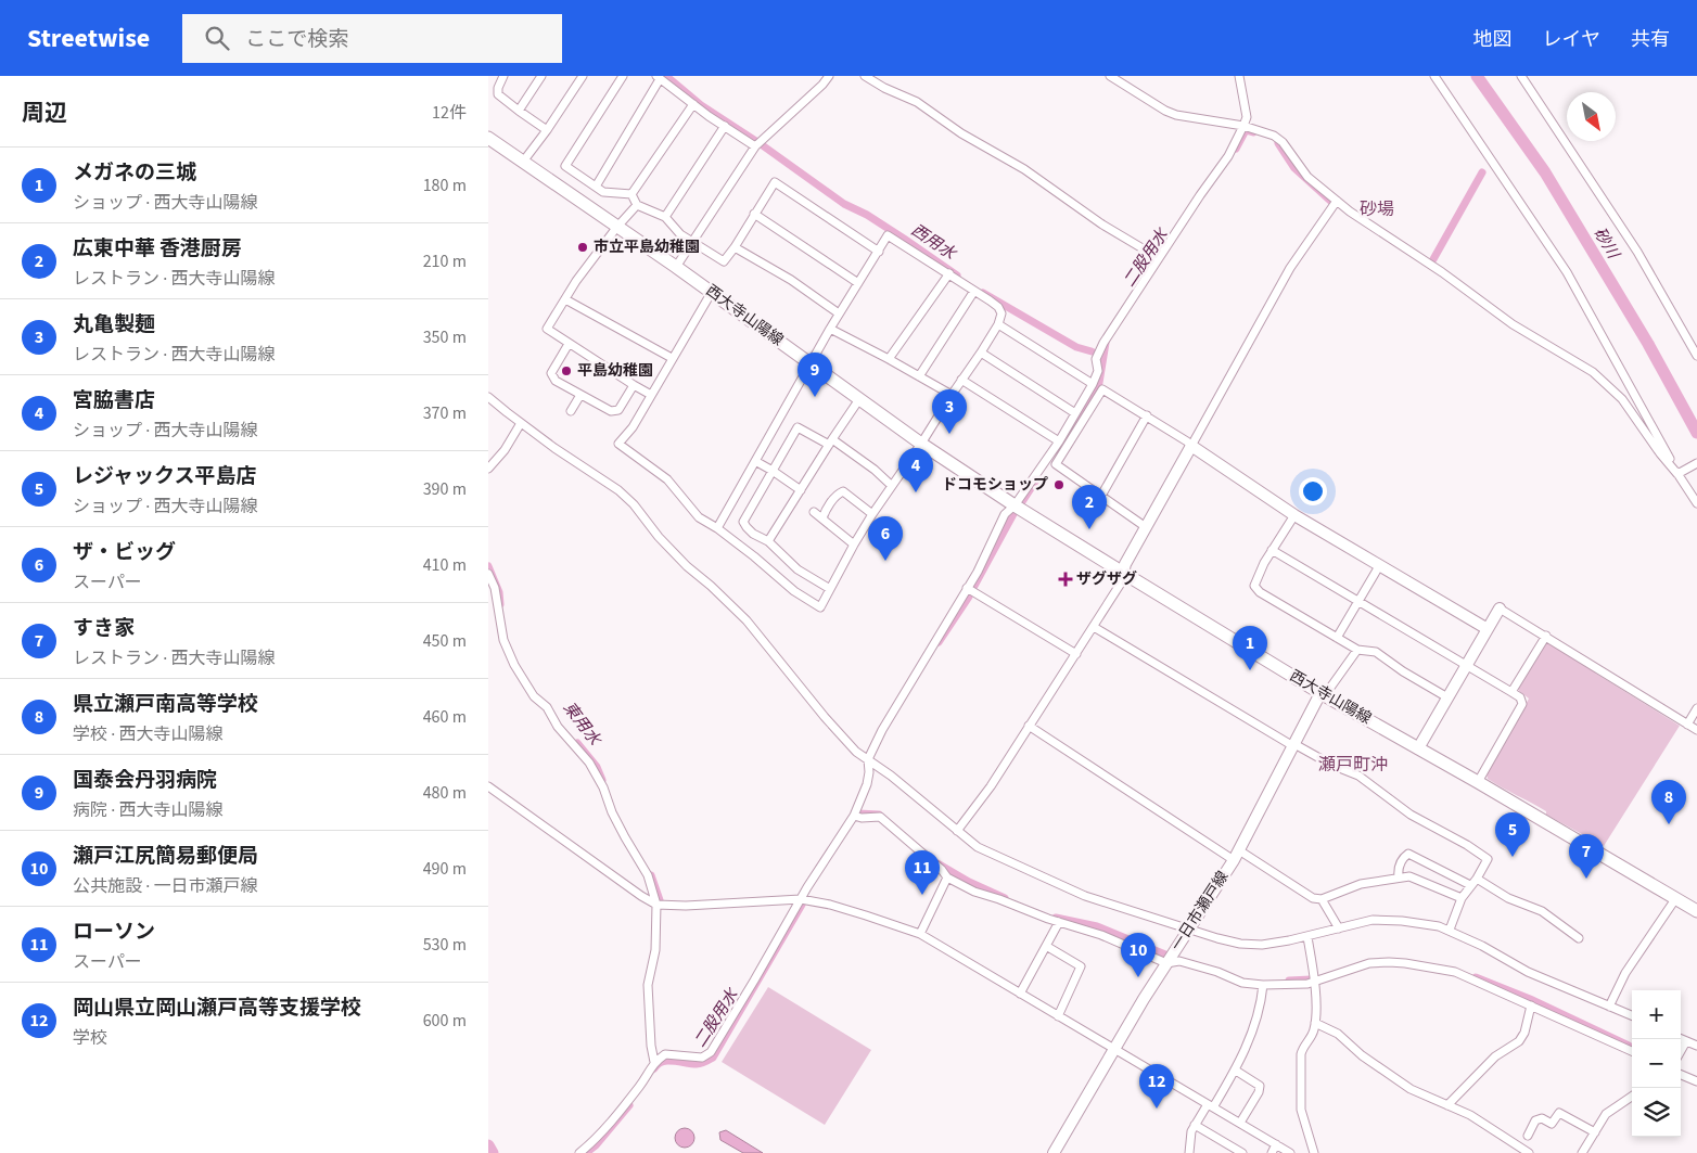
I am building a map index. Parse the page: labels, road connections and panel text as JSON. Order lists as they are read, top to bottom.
{
  "streets": {
    "main road": ["西大寺山陽線"],
    "street": ["一日市瀬戸線"]
  },
  "crossings": [
    ["西大寺山陽線", "一日市瀬戸線"]
  ],
  "districts": ["砂場", "瀬戸町沖"],
  "water": [
    "西用水",
    "砂川",
    "二股用水",
    "東用水"
  ],
  "places": {
    "other": ["市立平島幼稚園", "平島幼稚園", "ドコモショップ"],
    "health": ["ザグザグ"]
  },
  "north": "bottom right",
  "page": {
    "header": "Streetwise",
    "search": "ここで検索",
    "nav": ["地図", "レイヤ", "共有"],
    "heading": ["周辺", "12件"],
    "list": [
      {
        "mark": "1",
        "name": "メガネの三城",
        "note": "ショップ · 西大寺山陽線",
        "value": "180 m"
      },
      {
        "mark": "2",
        "name": "広東中華 香港厨房",
        "note": "レストラン · 西大寺山陽線",
        "value": "210 m"
      },
      {
        "mark": "3",
        "name": "丸亀製麺",
        "note": "レストラン · 西大寺山陽線",
        "value": "350 m"
      },
      {
        "mark": "4",
        "name": "宮脇書店",
        "note": "ショップ · 西大寺山陽線",
        "value": "370 m"
      },
      {
        "mark": "5",
        "name": "レジャックス平島店",
        "note": "ショップ · 西大寺山陽線",
        "value": "390 m"
      },
      {
        "mark": "6",
        "name": "ザ・ビッグ",
        "note": "スーパー",
        "value": "410 m"
      },
      {
        "mark": "7",
        "name": "すき家",
        "note": "レストラン · 西大寺山陽線",
        "value": "450 m"
      },
      {
        "mark": "8",
        "name": "県立瀬戸南高等学校",
        "note": "学校 · 西大寺山陽線",
        "value": "460 m"
      },
      {
        "mark": "9",
        "name": "国泰会丹羽病院",
        "note": "病院 · 西大寺山陽線",
        "value": "480 m"
      },
      {
        "mark": "10",
        "name": "瀬戸江尻簡易郵便局",
        "note": "公共施設 · 一日市瀬戸線",
        "value": "490 m"
      },
      {
        "mark": "11",
        "name": "ローソン",
        "note": "スーパー",
        "value": "530 m"
      },
      {
        "mark": "12",
        "name": "岡山県立岡山瀬戸高等支援学校",
        "note": "学校",
        "value": "600 m"
      }
    ],
    "pins": [
      "9",
      "3",
      "4",
      "2",
      "6",
      "1",
      "8",
      "5",
      "7",
      "11",
      "10",
      "12"
    ],
    "map_buttons": ["+", "−"]
  }
}
